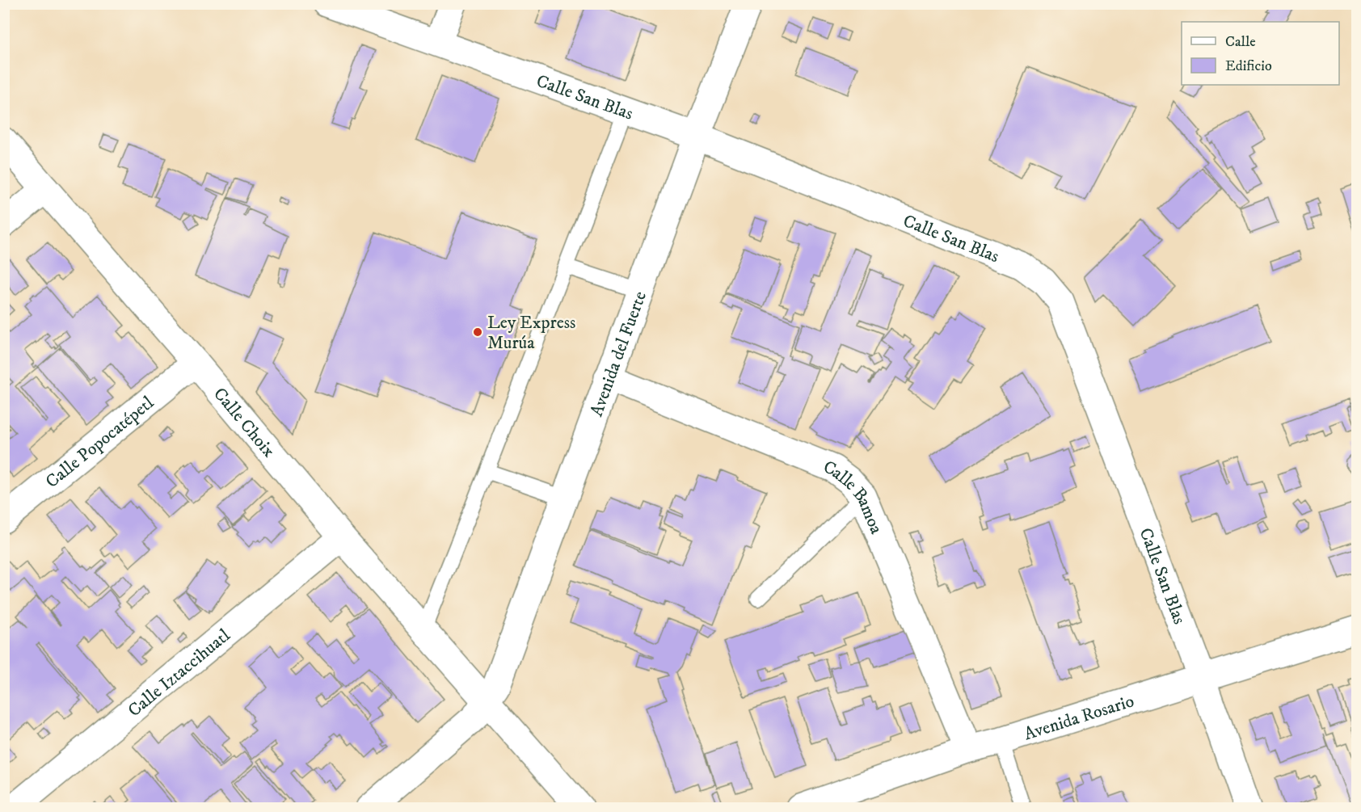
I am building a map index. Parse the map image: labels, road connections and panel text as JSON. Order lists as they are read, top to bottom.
{
  "streets": {
    "street": [
      "Calle San Blas",
      "Avenida del Fuerte",
      "Calle Choix",
      "Calle Popocatépetl",
      "Calle Bamoa",
      "Calle Iztaccihuatl",
      "Avenida Rosario"
    ]
  },
  "crossings": [
    ["Calle San Blas", "Avenida del Fuerte"],
    ["Calle San Blas", "Avenida Rosario"],
    ["Avenida del Fuerte", "Calle Choix"],
    ["Avenida del Fuerte", "Calle Bamoa"],
    ["Calle Choix", "Calle Popocatépetl"],
    ["Calle Choix", "Calle Iztaccihuatl"],
    ["Calle Bamoa", "Avenida Rosario"]
  ],
  "places": ["Ley Express Murúa"],
  "legend": ["Calle", "Edificio"]
}
